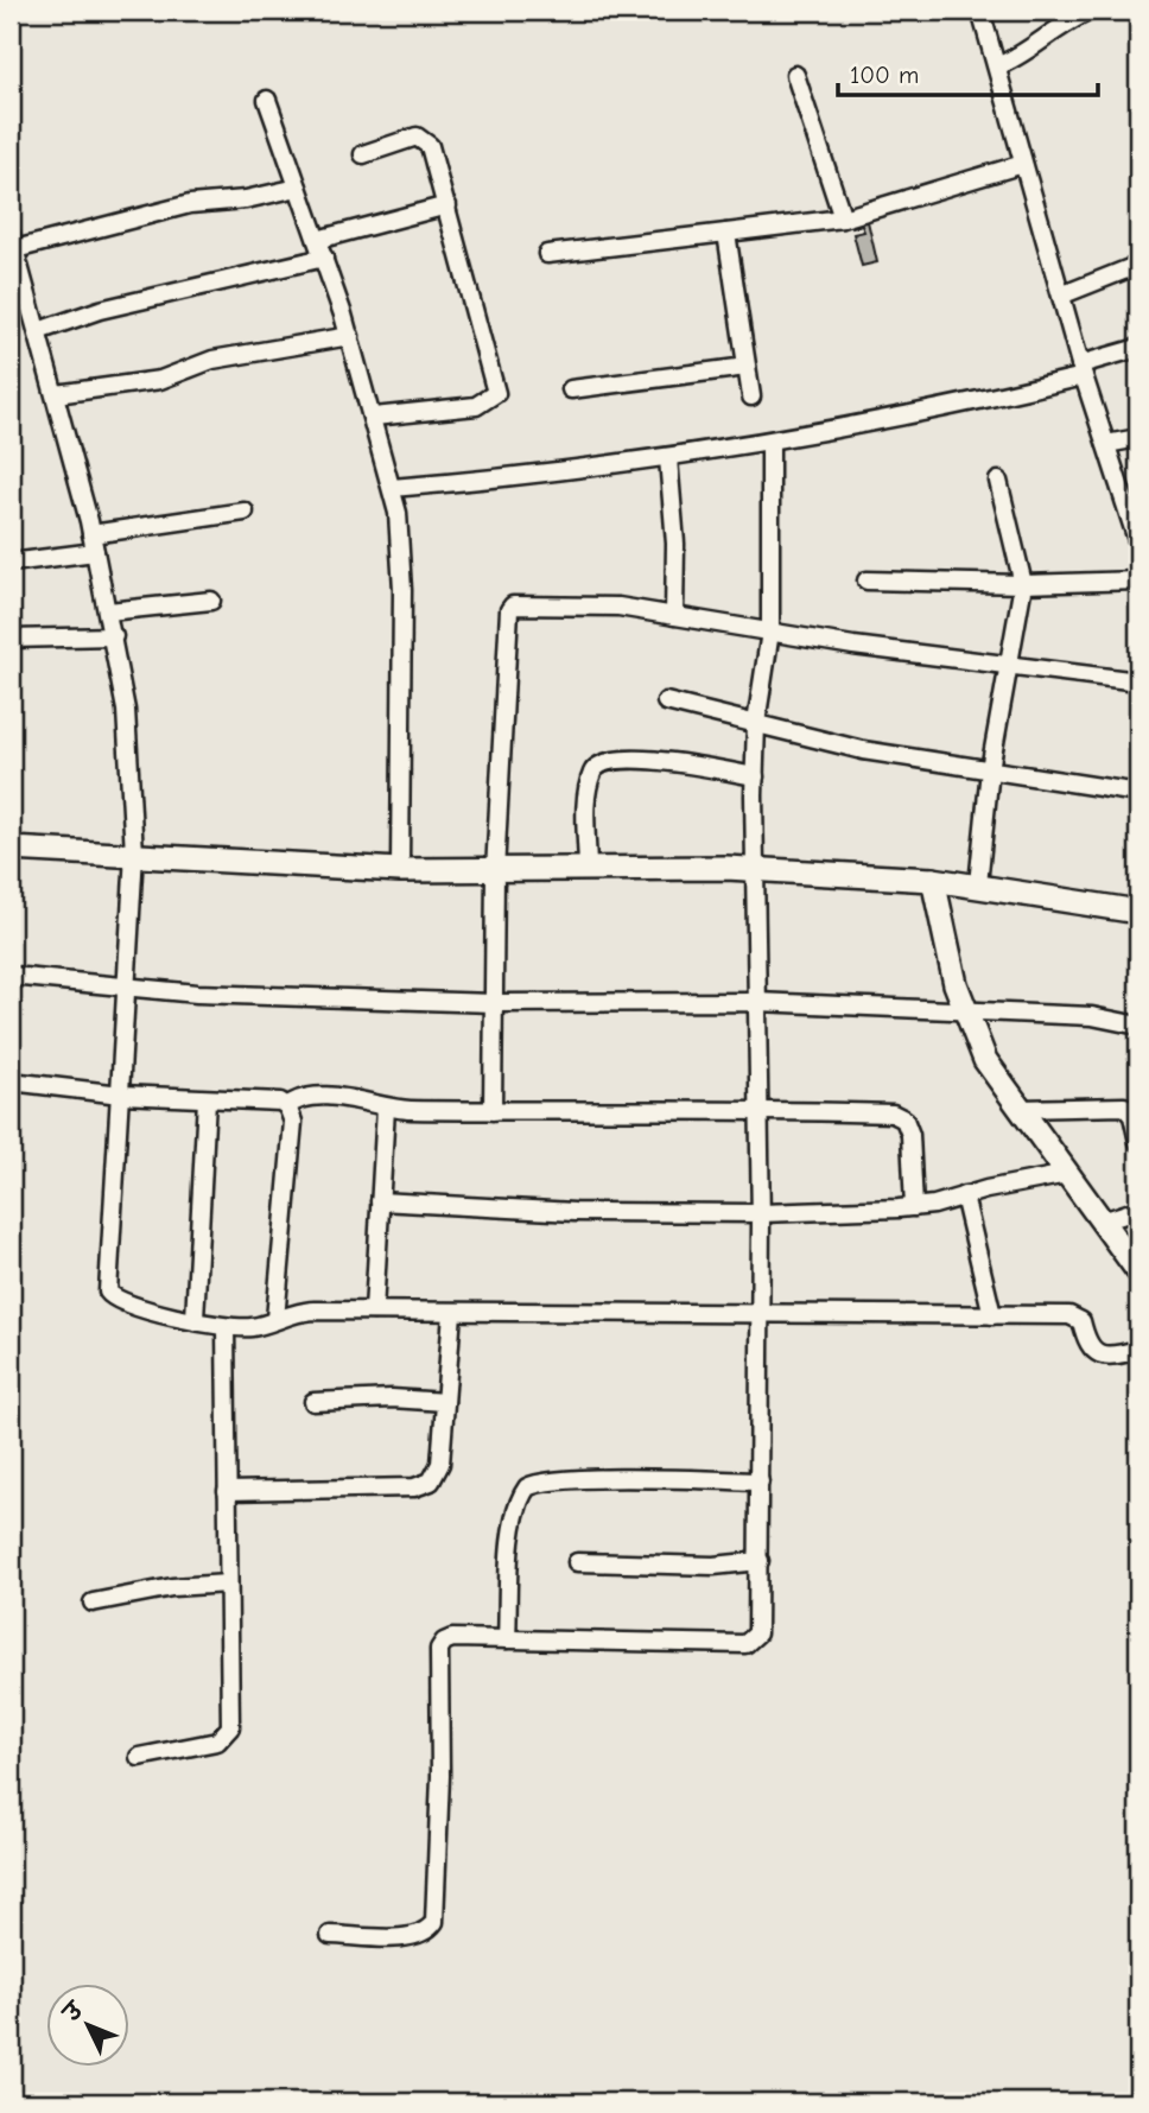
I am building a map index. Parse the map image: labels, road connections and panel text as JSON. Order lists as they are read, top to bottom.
{
  "scale_bar": "100 m",
  "north": "top left"
}
